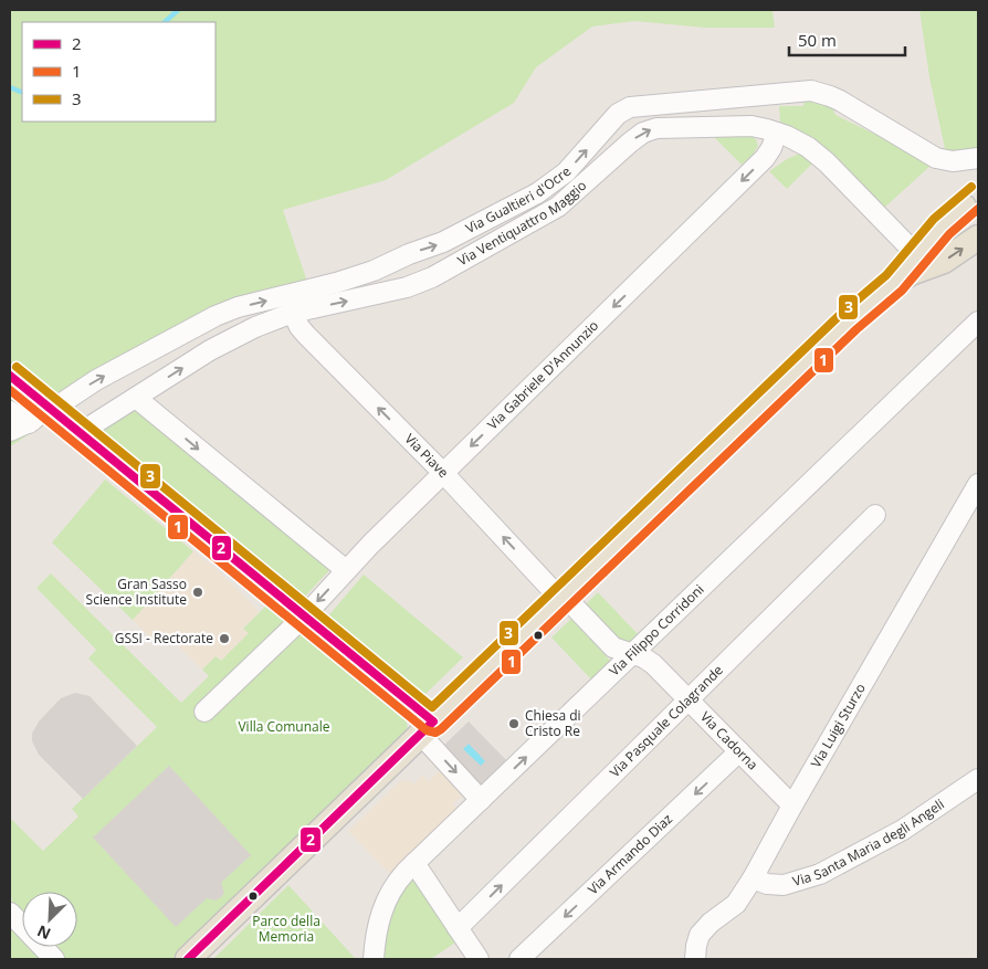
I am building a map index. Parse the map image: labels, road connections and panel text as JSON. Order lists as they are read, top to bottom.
{
  "streets": {
    "street": [
      "Via Gualtieri d'Ocre",
      "Via Ventiquattro Maggio",
      "Via Gabriele D'Annunzio",
      "Via Piave",
      "Via Filippo Corridoni",
      "Via Pasquale Colagrande",
      "Via Luigi Sturzo",
      "Via Cadorna",
      "Via Santa Maria degli Angeli",
      "Via Armando Diaz"
    ]
  },
  "crossings": [
    ["Via Ventiquattro Maggio", "Via Gabriele D'Annunzio"],
    ["Via Ventiquattro Maggio", "Via Piave"],
    ["Via Gabriele D'Annunzio", "Via Piave"],
    ["Via Piave", "Via Cadorna"],
    ["Via Filippo Corridoni", "Via Cadorna"],
    ["Via Pasquale Colagrande", "Via Cadorna"],
    ["Via Luigi Sturzo", "Via Cadorna"],
    ["Via Luigi Sturzo", "Via Santa Maria degli Angeli"],
    ["Via Cadorna", "Via Armando Diaz"]
  ],
  "one_way": [
    "Via Gualtieri d'Ocre",
    "Via Ventiquattro Maggio",
    "Via Gabriele D'Annunzio",
    "Via Pasquale Colagrande",
    "Via Armando Diaz"
  ],
  "parks": ["Villa Comunale", "Parco della Memoria"],
  "places": ["Gran Sasso Science Institute", "GSSI - Rectorate", "Chiesa di Cristo Re"],
  "lines": ["transit line 3", "transit line 1", "transit line 2"],
  "legend": ["2", "1", "3"],
  "scale_bar": "50 m",
  "north": "bottom left"
}
